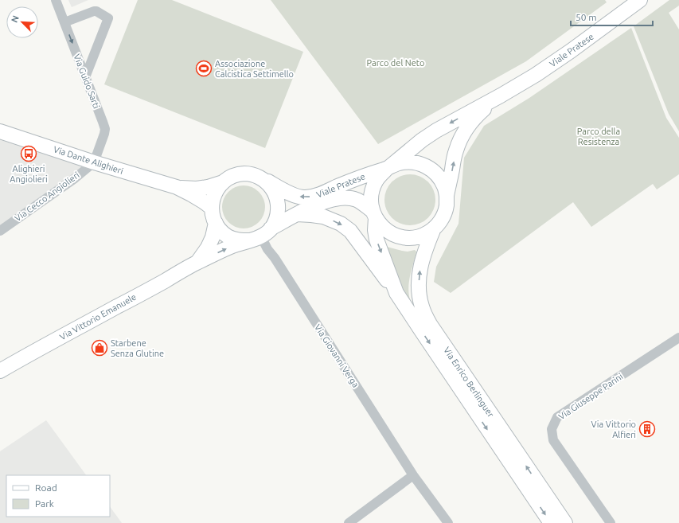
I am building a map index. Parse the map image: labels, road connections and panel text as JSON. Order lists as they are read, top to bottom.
{
  "streets": {
    "main road": [
      "Viale Pratese",
      "Via Dante Alighieri",
      "Via Vittorio Emanuele",
      "Via Enrico Berlinguer"
    ],
    "street": [
      "Via Guido Sarti",
      "Via Cecco Angiolieri",
      "Via Giovanni Verga",
      "Via Giuseppe Parini"
    ]
  },
  "crossings": [
    ["Viale Pratese", "Via Dante Alighieri"],
    ["Viale Pratese", "Via Vittorio Emanuele"],
    ["Viale Pratese", "Via Giovanni Verga"],
    ["Viale Pratese", "Via Enrico Berlinguer"],
    ["Via Guido Sarti", "Via Dante Alighieri"],
    ["Via Guido Sarti", "Via Cecco Angiolieri"],
    ["Via Dante Alighieri", "Via Cecco Angiolieri"],
    ["Via Dante Alighieri", "Via Vittorio Emanuele"],
    ["Via Dante Alighieri", "Via Giovanni Verga"],
    ["Via Vittorio Emanuele", "Via Giovanni Verga"]
  ],
  "parks": ["Parco del Neto", "Parco della Resistenza"],
  "places": {
    "sports": ["Associazione Calcistica Settimello"],
    "bus stop": ["Alighieri Angiolieri"],
    "shop": ["Starbene Senza Glutine"],
    "building": ["Via Vittorio Alfieri"]
  },
  "legend": ["Road", "Park"],
  "scale_bar": "50 m",
  "north": "top left"
}
